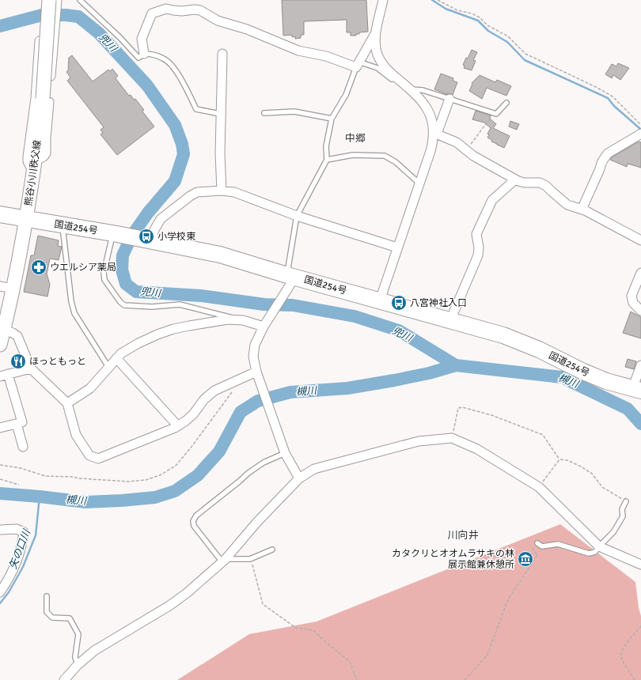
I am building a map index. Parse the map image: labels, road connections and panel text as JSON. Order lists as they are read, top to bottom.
{
  "streets": {
    "highway": ["国道254号"],
    "main road": ["熊谷小川秩父線"]
  },
  "crossings": [
    ["熊谷小川秩父線", "国道254号"]
  ],
  "districts": ["中郷", "川向井"],
  "water": ["兜川", "槻川", "矢の口川"],
  "places": {
    "bus stop": ["小学校東", "八宮神社入口"],
    "pharmacy": ["ウエルシア薬局"],
    "restaurant": ["ほっともっと"],
    "museum": ["カタクリとオオムラサキの林 展示館兼休憩所"]
  }
}
